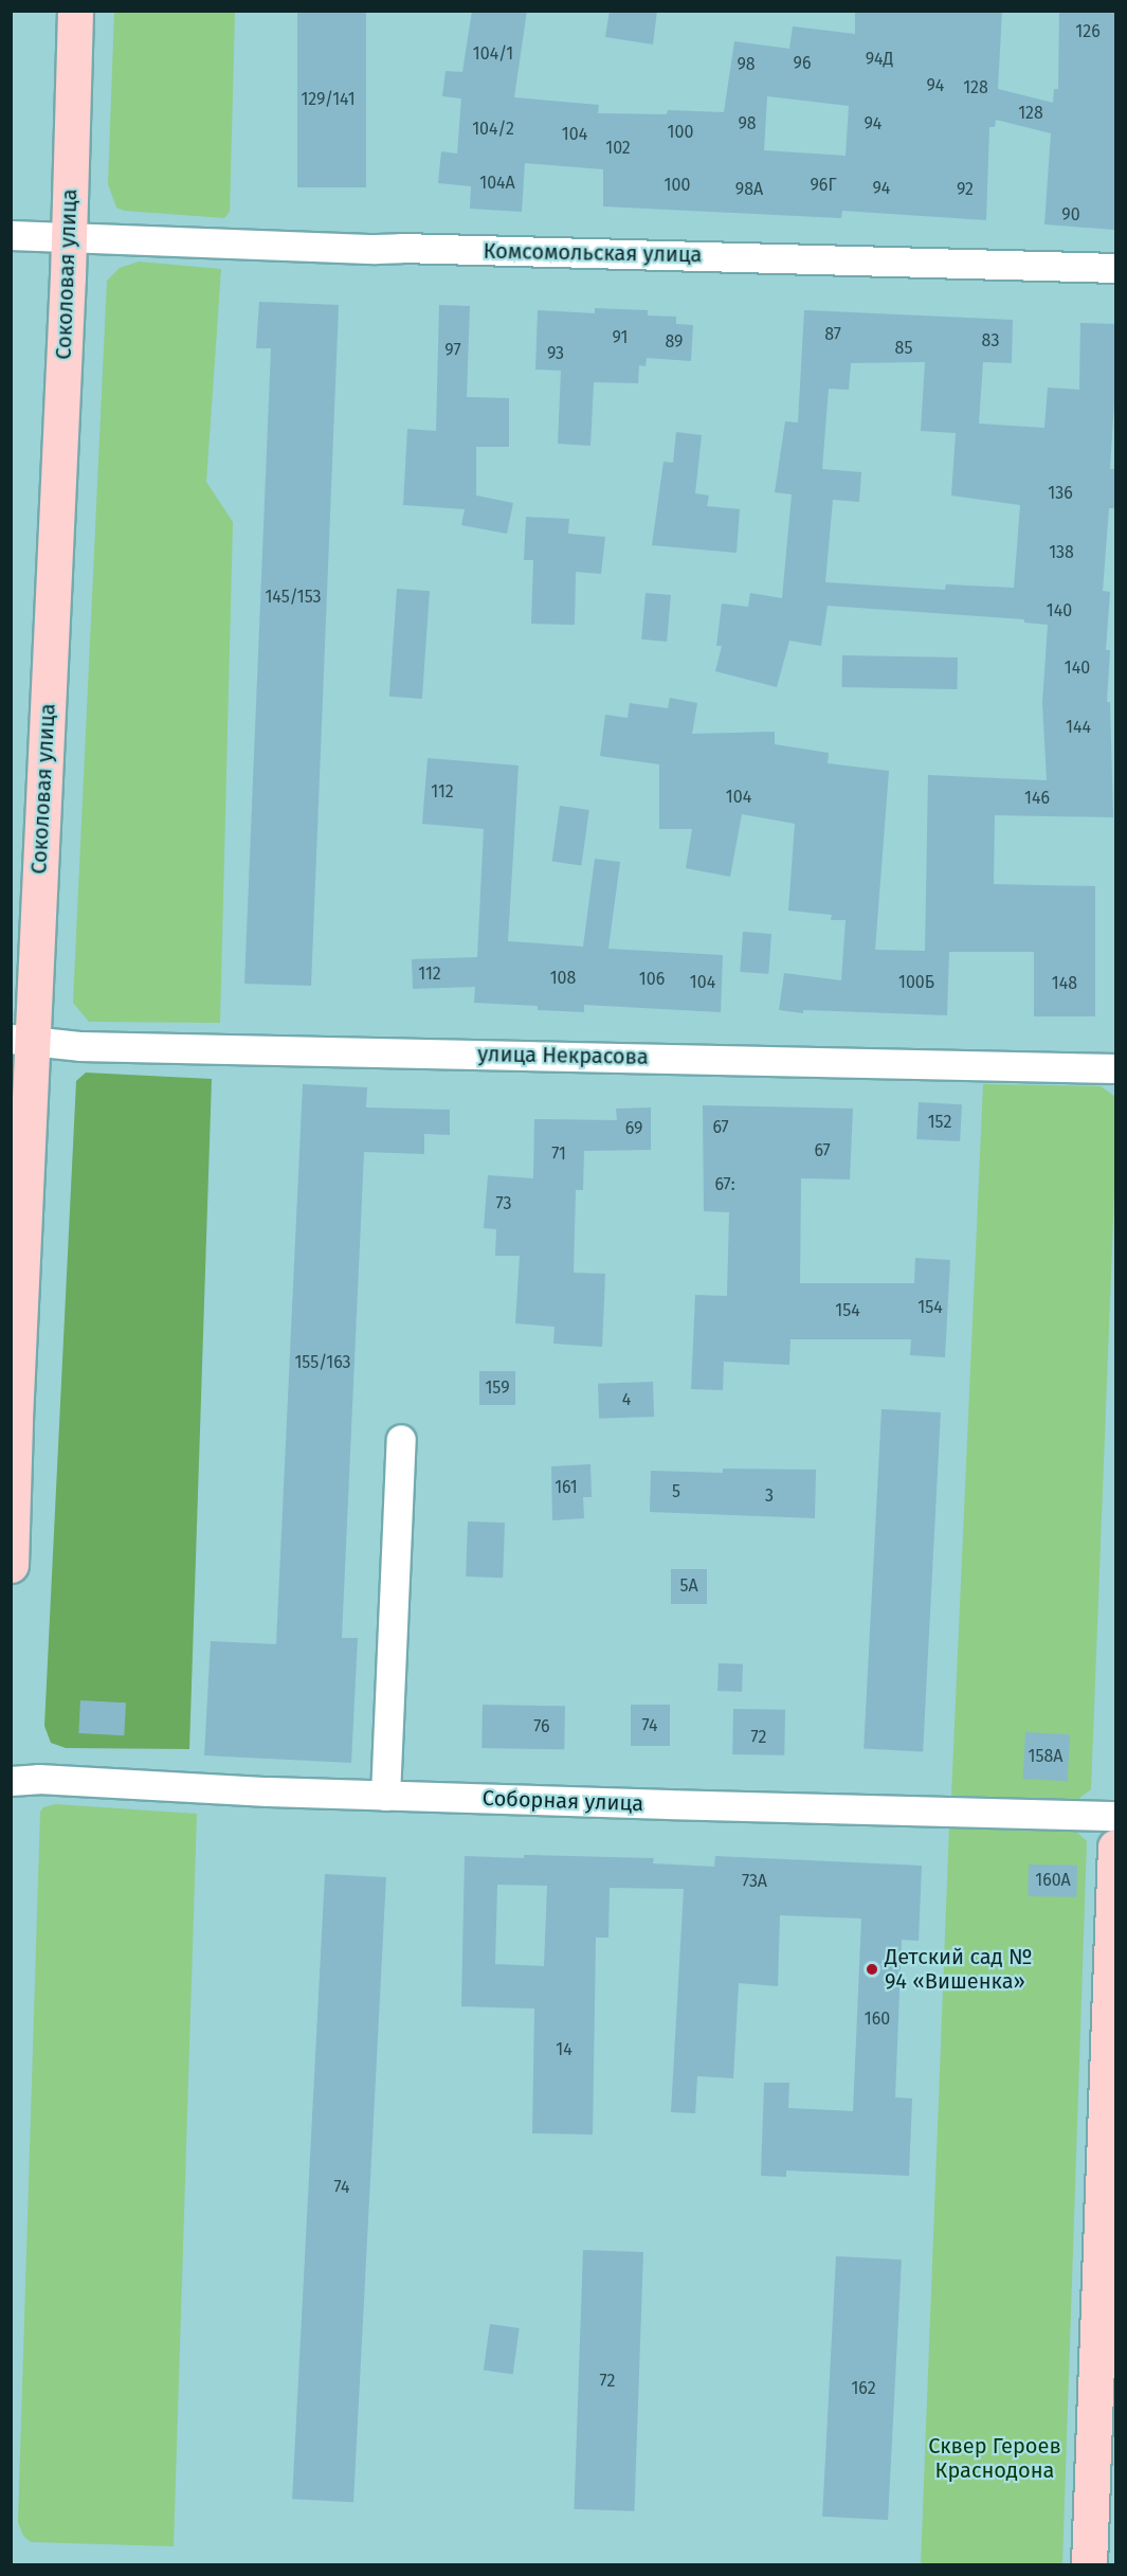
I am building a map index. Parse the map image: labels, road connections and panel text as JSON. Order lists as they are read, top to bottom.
{
  "streets": {
    "main road": ["Соколовая улица"],
    "street": ["Комсомольская улица", "улица Некрасова", "Соборная улица"]
  },
  "crossings": [
    ["Комсомольская улица", "Соколовая улица"],
    ["Соколовая улица", "улица Некрасова"]
  ],
  "parks": ["Сквер Героев Краснодона"],
  "places": ["Детский сад № 94 «Вишенка»"],
  "house_numbers": [
    "126",
    "104/1",
    "94Д",
    "96",
    "98",
    "94",
    "128",
    "129/141",
    "128",
    "98",
    "94",
    "104/2",
    "100",
    "104",
    "102",
    "104А",
    "100",
    "96Г",
    "94",
    "98А",
    "92",
    "90",
    "87",
    "91",
    "83",
    "89",
    "85",
    "97",
    "93",
    "136",
    "138",
    "145/153",
    "140",
    "140",
    "144",
    "112",
    "104",
    "146",
    "112",
    "108",
    "106",
    "104",
    "100Б",
    "148",
    "152",
    "67",
    "69",
    "67",
    "71",
    "67:",
    "73",
    "154",
    "154",
    "155/163",
    "159",
    "4",
    "161",
    "5",
    "3",
    "5А",
    "74",
    "76",
    "72",
    "158А",
    "160А",
    "73А",
    "160",
    "14",
    "74",
    "72",
    "162"
  ]
}
